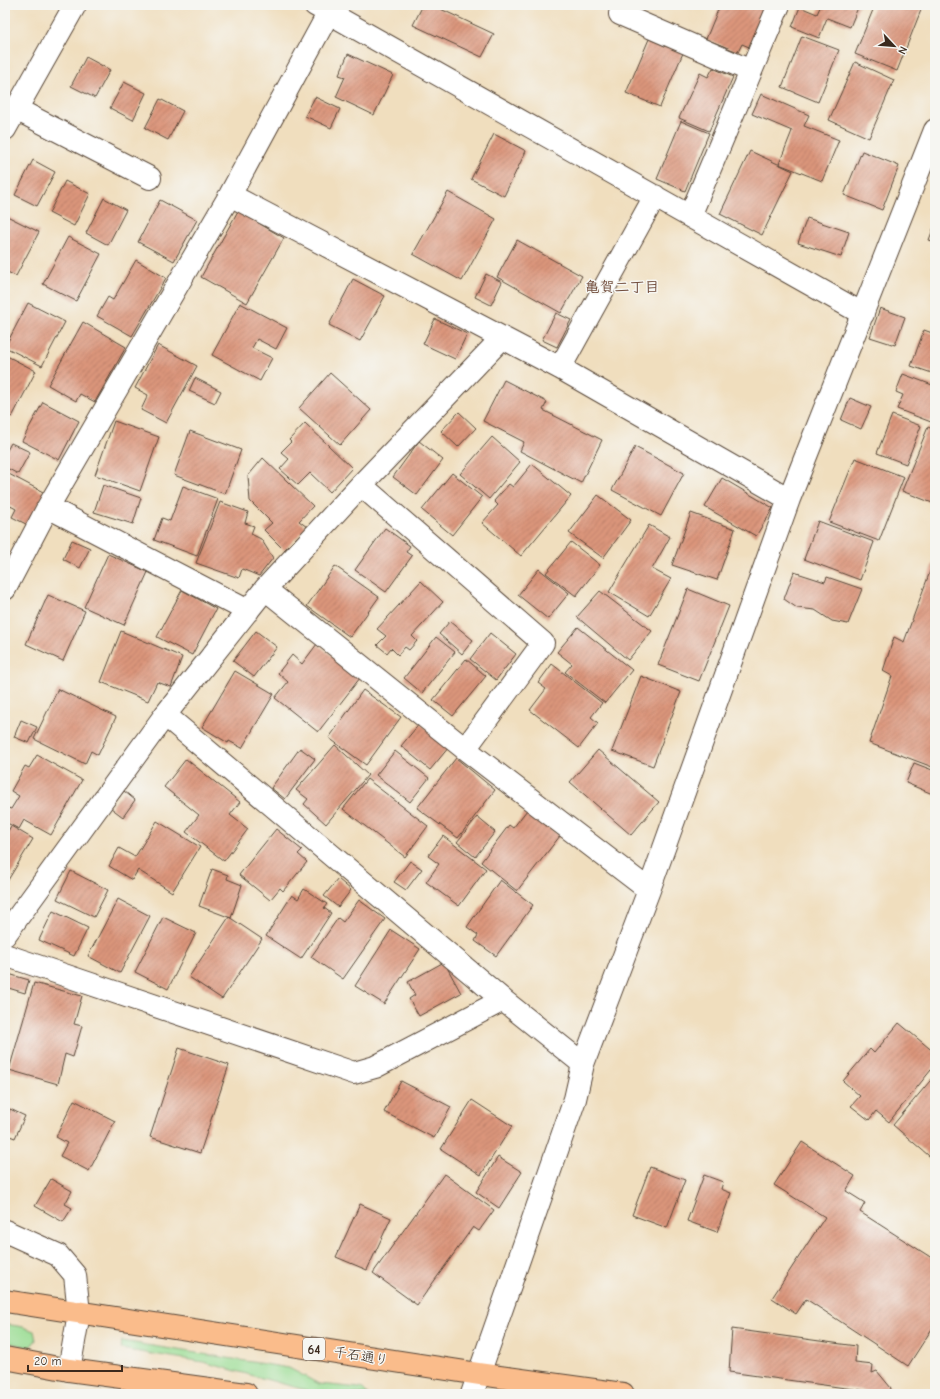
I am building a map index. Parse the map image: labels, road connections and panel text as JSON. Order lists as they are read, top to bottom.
{
  "streets": {
    "main road": ["64", "千石通り"]
  },
  "districts": ["亀賀二丁目"],
  "scale_bar": "20 m",
  "north": "bottom right"
}
